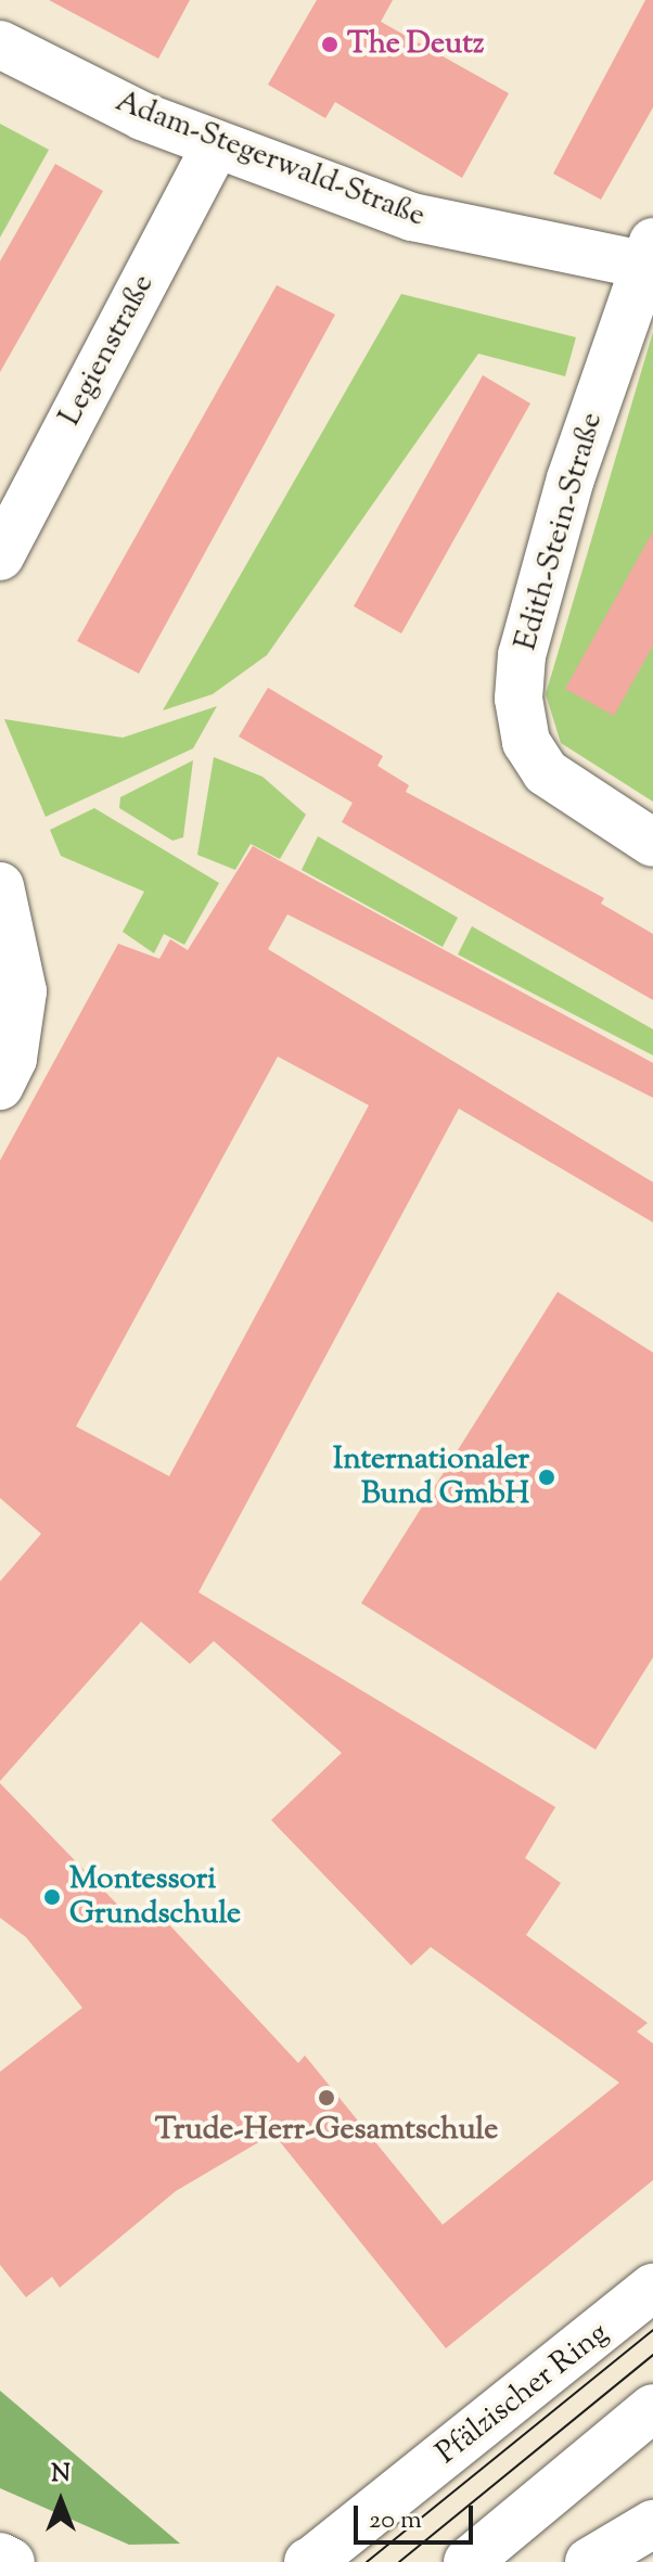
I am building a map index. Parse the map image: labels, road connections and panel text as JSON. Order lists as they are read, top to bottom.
{
  "streets": {
    "main road": [
      "Adam-Stegerwald-Straße",
      "Legienstraße",
      "Edith-Stein-Straße",
      "Pfälzischer Ring"
    ]
  },
  "crossings": [
    ["Adam-Stegerwald-Straße", "Legienstraße"],
    ["Adam-Stegerwald-Straße", "Edith-Stein-Straße"]
  ],
  "places": [
    "The Deutz",
    "Internationaler Bund GmbH",
    "Montessori Grundschule",
    "Trude-Herr-Gesamtschule"
  ],
  "scale_bar": "20 m",
  "north": "top"
}
